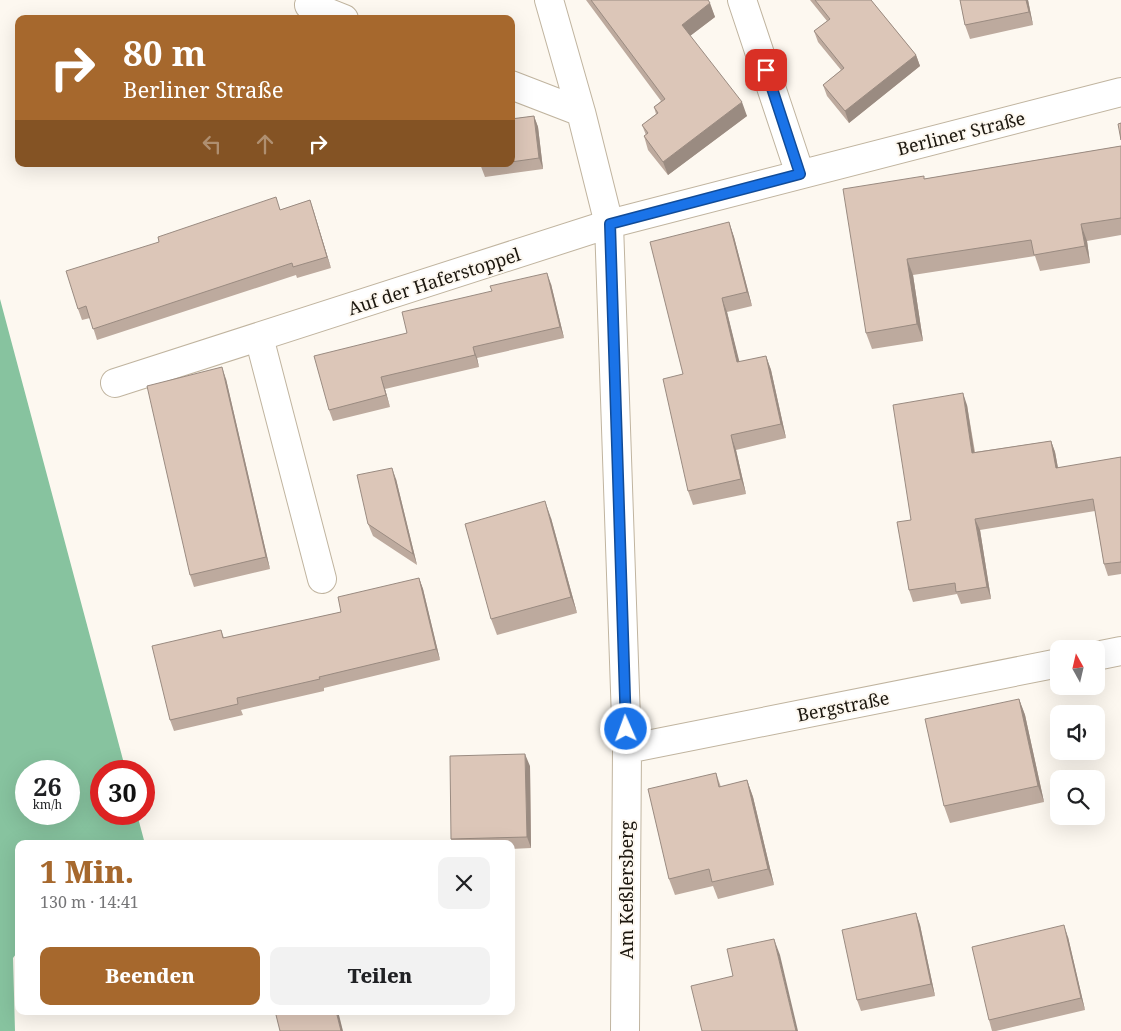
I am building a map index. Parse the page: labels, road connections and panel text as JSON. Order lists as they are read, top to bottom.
{
  "streets": {
    "street": [
      "Berliner Straße",
      "Auf der Haferstoppel",
      "Bergstraße",
      "Am Keßlersberg"
    ]
  },
  "crossings": [
    ["Berliner Straße", "Auf der Haferstoppel"],
    ["Berliner Straße", "Am Keßlersberg"],
    ["Auf der Haferstoppel", "Am Keßlersberg"],
    ["Bergstraße", "Am Keßlersberg"]
  ],
  "north": "top",
  "page": {
    "turn": ["80 m", "Berliner Straße"],
    "speed": "26 km/h",
    "limit": "30",
    "heading": ["1 Min.", "130 m · 14:41"],
    "buttons": ["Beenden", "Teilen"]
  }
}
